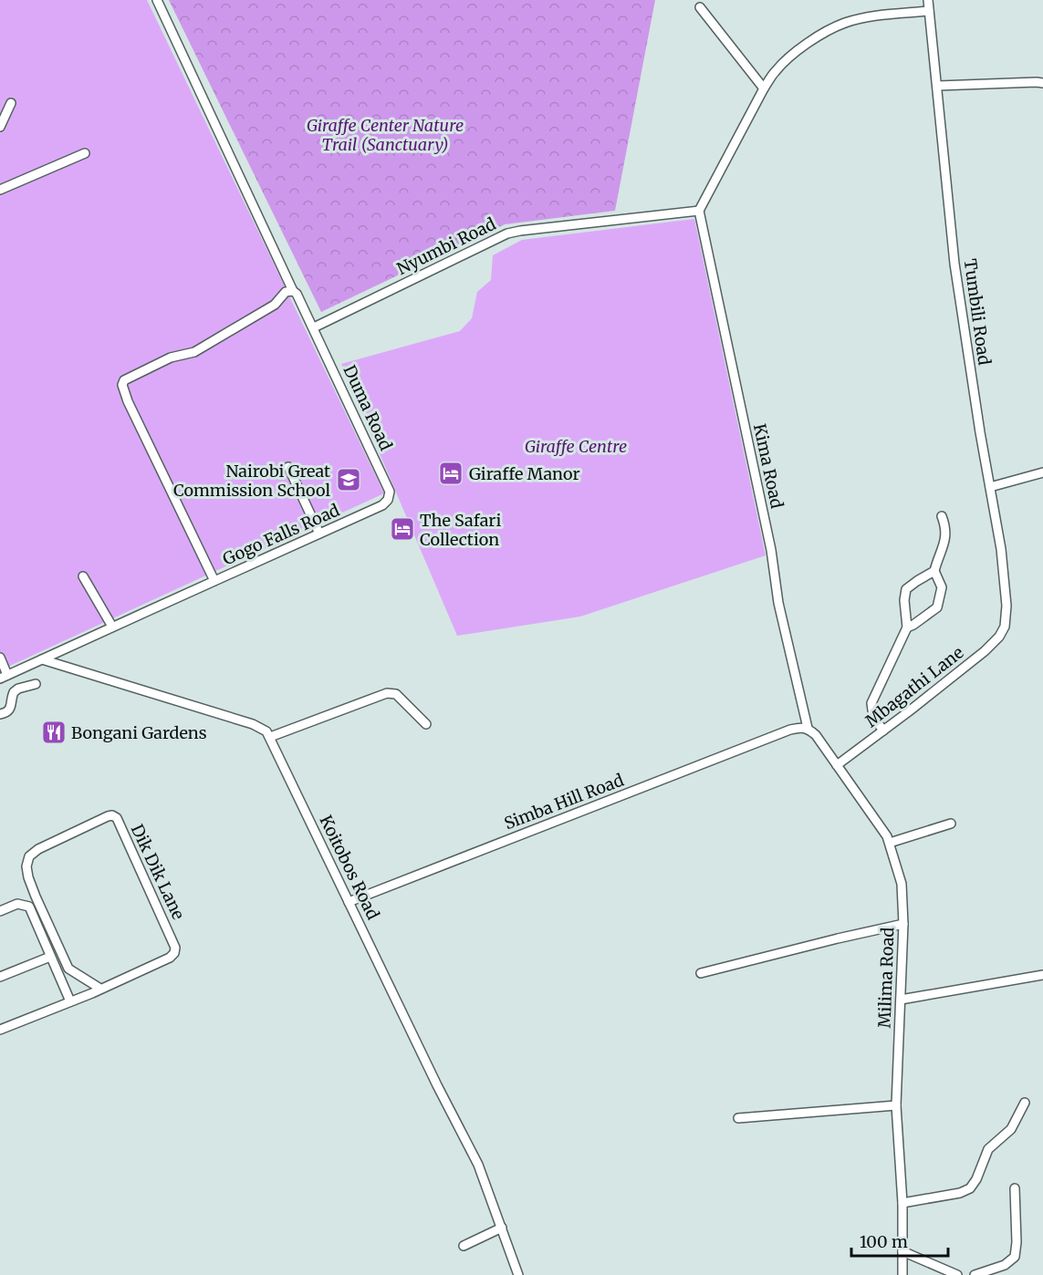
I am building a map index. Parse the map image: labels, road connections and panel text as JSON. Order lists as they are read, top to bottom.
{
  "streets": {
    "street": [
      "Nyumbi Road",
      "Tumbili Road",
      "Duma Road",
      "Kima Road",
      "Gogo Falls Road",
      "Mbagathi Lane",
      "Simba Hill Road",
      "Koitobos Road",
      "Dik Dik Lane",
      "Milima Road"
    ]
  },
  "crossings": [
    ["Nyumbi Road", "Duma Road"],
    ["Nyumbi Road", "Kima Road"],
    ["Tumbili Road", "Mbagathi Lane"],
    ["Duma Road", "Gogo Falls Road"],
    ["Kima Road", "Simba Hill Road"],
    ["Kima Road", "Milima Road"],
    ["Mbagathi Lane", "Milima Road"],
    ["Simba Hill Road", "Koitobos Road"],
    ["Simba Hill Road", "Milima Road"]
  ],
  "parks": ["Giraffe Center Nature Trail (Sanctuary)", "Giraffe Centre"],
  "places": {
    "hotel": ["Giraffe Manor", "The Safari Collection"],
    "school or university": ["Nairobi Great Commission School"],
    "restaurant": ["Bongani Gardens"]
  },
  "scale_bar": "100 m"
}
